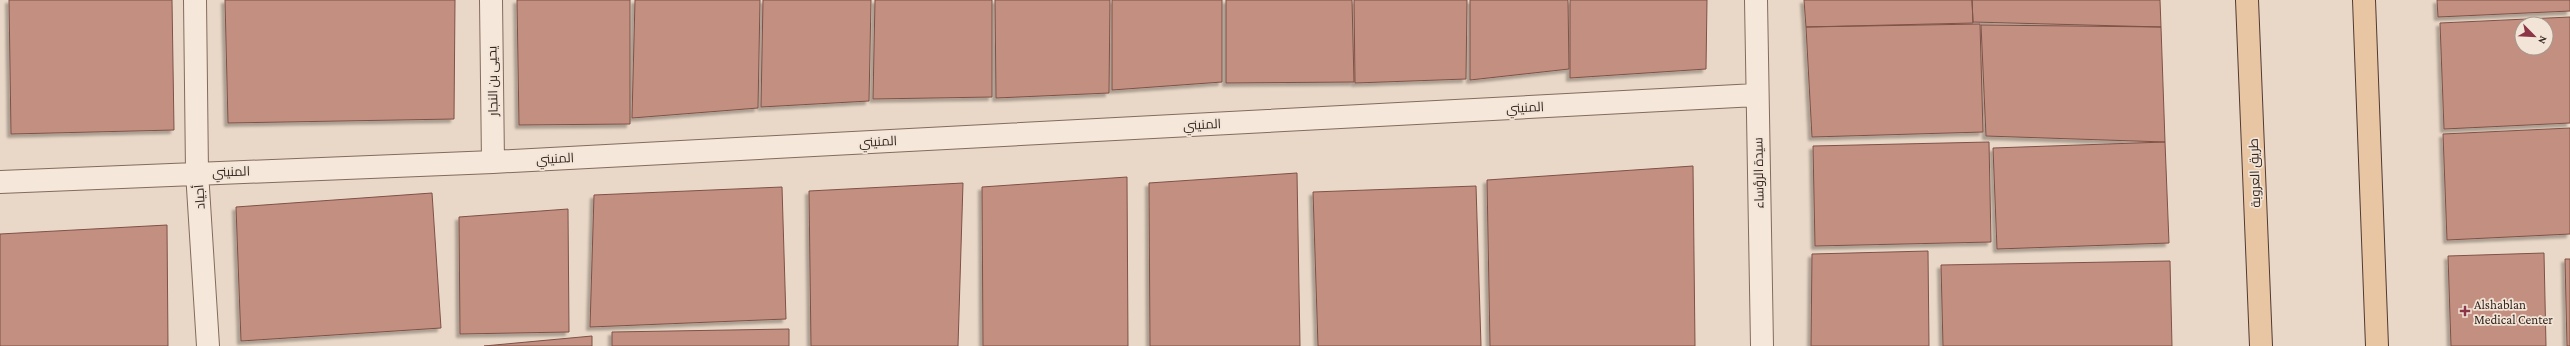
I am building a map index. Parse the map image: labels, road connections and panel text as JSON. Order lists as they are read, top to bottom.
{
  "streets": {
    "main road": ["طريق العروبة"],
    "street": [
      "يحيى بن النجار",
      "المنيني",
      "سيدة الرؤساء",
      "أجياد"
    ]
  },
  "crossings": [
    ["يحيى بن النجار", "المنيني"],
    ["المنيني", "سيدة الرؤساء"],
    ["المنيني", "أجياد"]
  ],
  "places": {
    "health": ["Alshablan Medical Center"]
  },
  "north": "bottom right"
}
